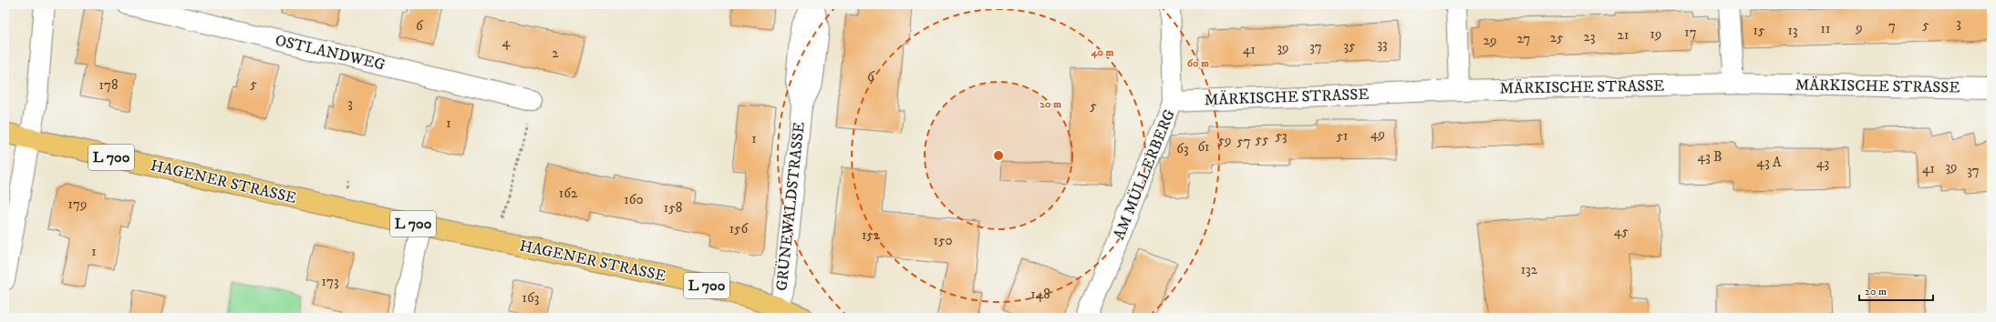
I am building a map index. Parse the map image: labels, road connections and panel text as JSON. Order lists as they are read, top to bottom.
{
  "streets": {
    "main road": ["L 700", "HAGENER STRASSE"],
    "street": [
      "OSTLANDWEG",
      "MÄRKISCHE STRASSE",
      "AM MÜLLERBERG",
      "GRÜNEWALDSTRASSE"
    ]
  },
  "crossings": [
    ["MÄRKISCHE STRASSE", "AM MÜLLERBERG"],
    ["HAGENER STRASSE", "GRÜNEWALDSTRASSE"]
  ],
  "house_numbers": [
    "3",
    "5",
    "6",
    "7",
    "9",
    "11",
    "15",
    "13",
    "17",
    "19",
    "21",
    "23",
    "25",
    "27",
    "29",
    "4",
    "33",
    "35",
    "37",
    "39",
    "41",
    "2",
    "6",
    "5",
    "178",
    "3",
    "5",
    "1",
    "49",
    "53",
    "51",
    "1",
    "55",
    "59",
    "57",
    "61",
    "63",
    "43 B",
    "43 A",
    "43",
    "39",
    "41",
    "37",
    "162",
    "160",
    "179",
    "158",
    "156",
    "45",
    "152",
    "150",
    "1",
    "132",
    "173",
    "148",
    "163"
  ],
  "scale_bar": "20 m",
  "rings": ["40 m", "60 m", "20 m"]
}
